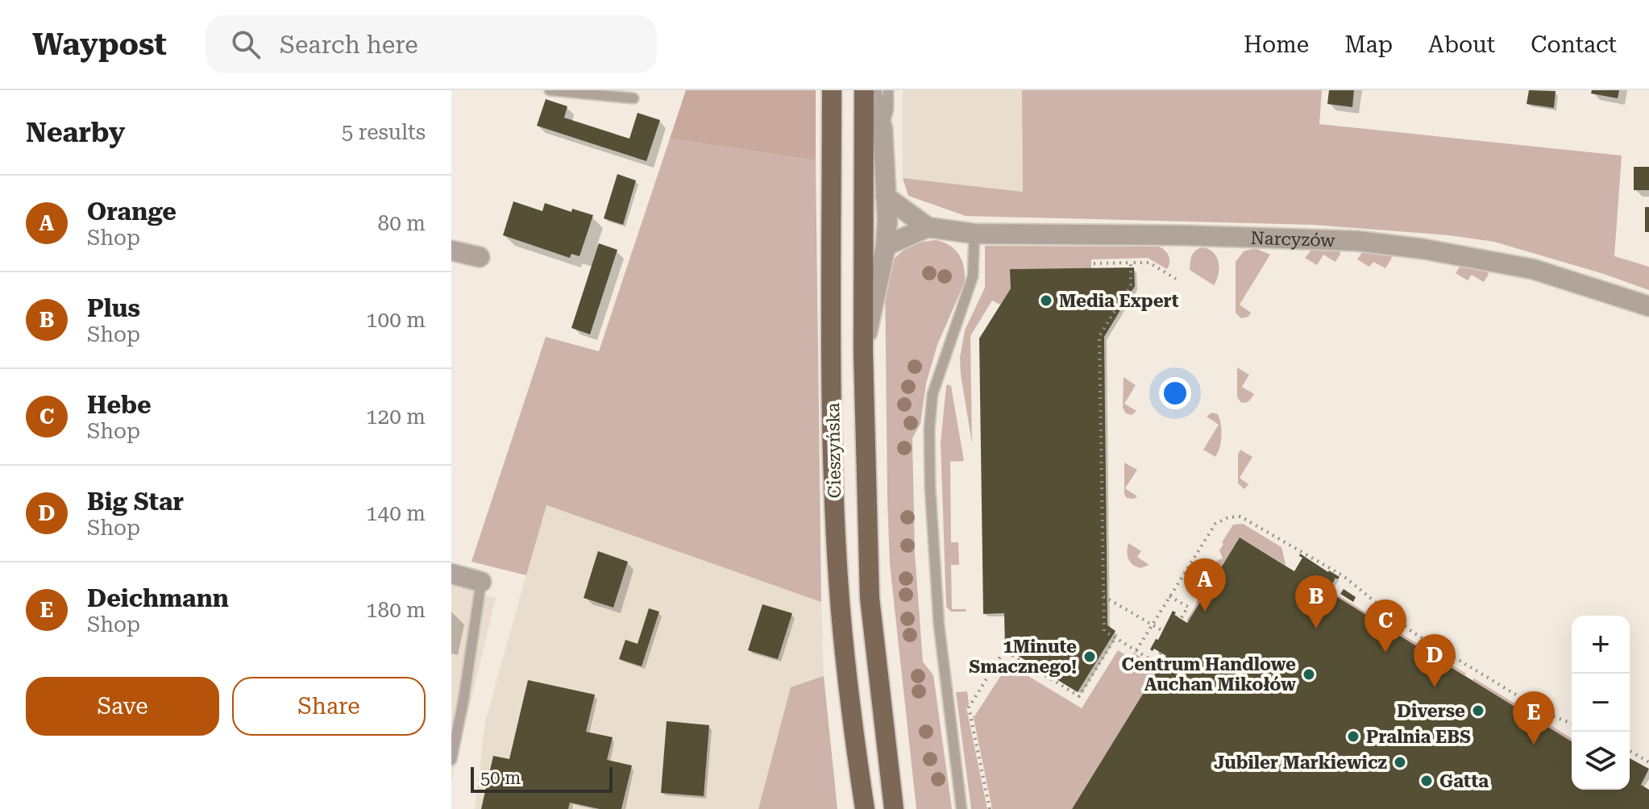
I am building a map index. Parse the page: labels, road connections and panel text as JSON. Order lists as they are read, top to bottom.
{
  "streets": {
    "main road": ["Cieszyńska"],
    "street": ["Narcyzów"]
  },
  "places": [
    "Media Expert",
    "1Minute Smacznego!",
    "Centrum Handlowe Auchan Mikołów",
    "Diverse",
    "Pralnia EBS",
    "Jubiler Markiewicz",
    "Gatta"
  ],
  "scale_bar": "50 m",
  "page": {
    "header": "Waypost",
    "search": "Search here",
    "nav": [
      "Home",
      "Map",
      "About",
      "Contact"
    ],
    "heading": ["Nearby", "5 results"],
    "list": [
      {
        "mark": "A",
        "name": "Orange",
        "note": "Shop",
        "value": "80 m"
      },
      {
        "mark": "B",
        "name": "Plus",
        "note": "Shop",
        "value": "100 m"
      },
      {
        "mark": "C",
        "name": "Hebe",
        "note": "Shop",
        "value": "120 m"
      },
      {
        "mark": "D",
        "name": "Big Star",
        "note": "Shop",
        "value": "140 m"
      },
      {
        "mark": "E",
        "name": "Deichmann",
        "note": "Shop",
        "value": "180 m"
      }
    ],
    "pins": [
      "A",
      "B",
      "C",
      "D",
      "E"
    ],
    "map_buttons": ["+", "−"],
    "buttons": ["Save", "Share"],
    "scale": "50 m"
  }
}
